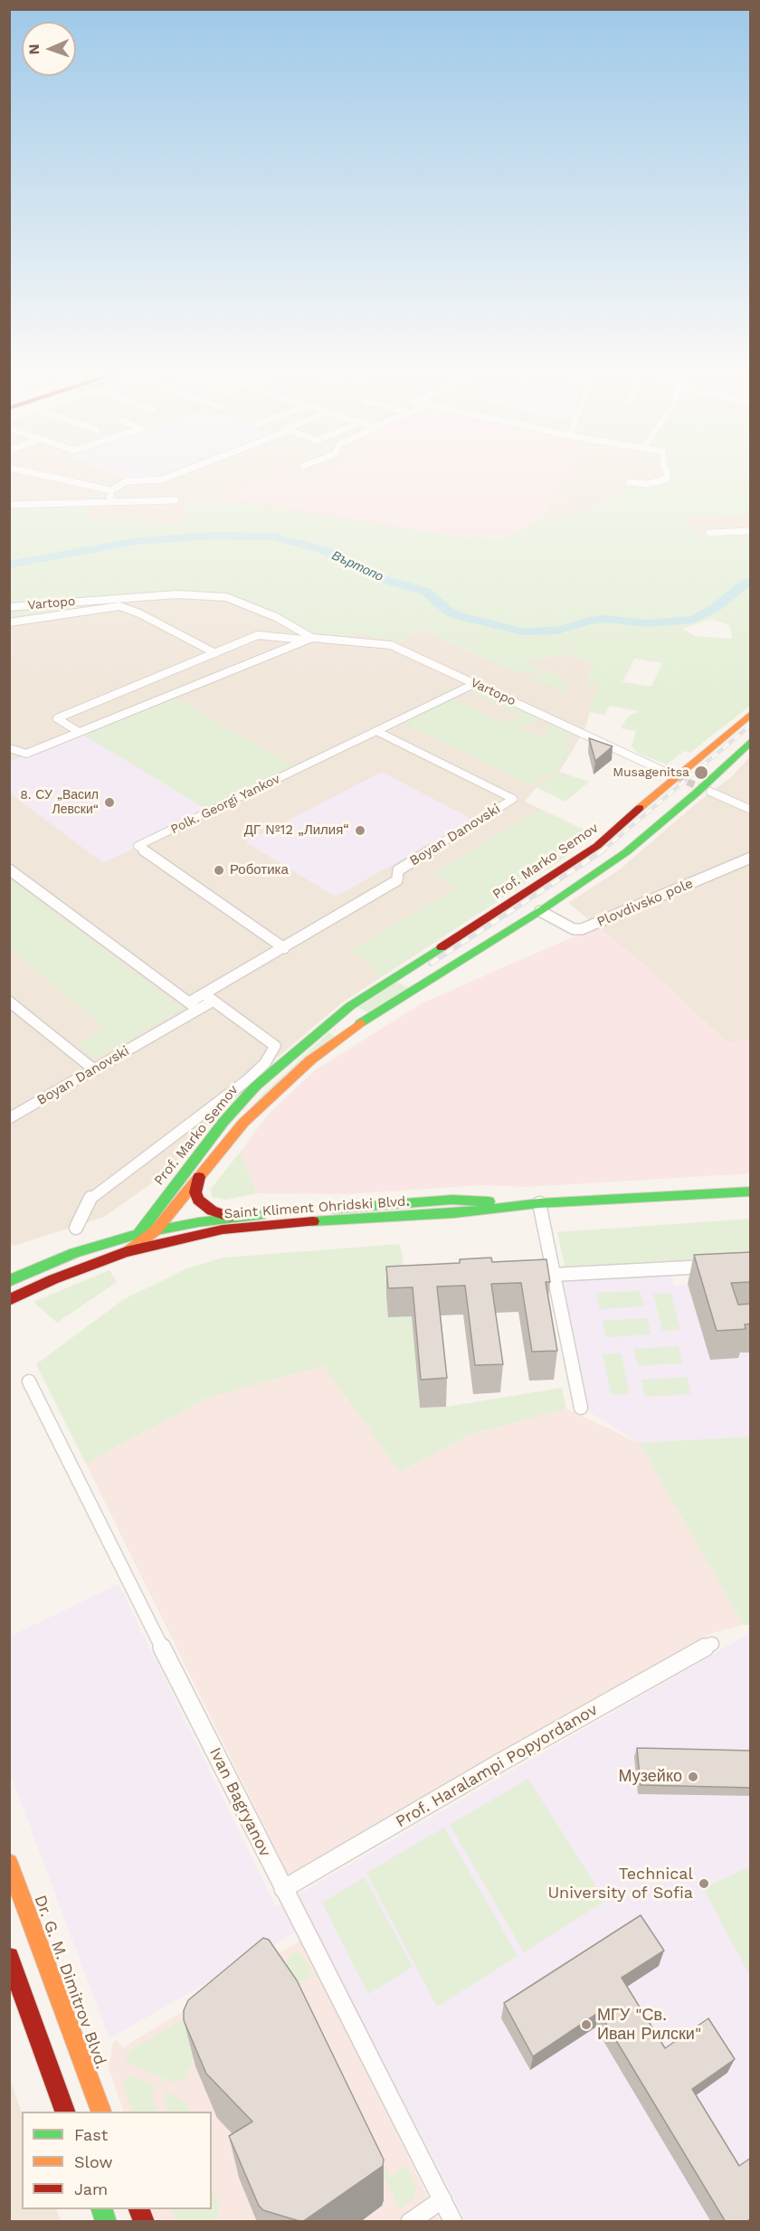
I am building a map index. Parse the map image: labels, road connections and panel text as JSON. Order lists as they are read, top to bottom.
{
  "streets": {
    "main road": ["Prof. Marko Semov", "Saint Kliment Ohridski Blvd.", "Dr. G. M. Dimitrov Blvd."],
    "street": [
      "Vartopo",
      "Polk. Georgi Yankov",
      "Boyan Danovski",
      "Plovdivsko pole",
      "Prof. Haralampi Popyordanov",
      "Ivan Bagryanov"
    ]
  },
  "crossings": [
    ["Vartopo", "Polk. Georgi Yankov"],
    ["Polk. Georgi Yankov", "Boyan Danovski"],
    ["Prof. Marko Semov", "Plovdivsko pole"],
    ["Prof. Marko Semov", "Saint Kliment Ohridski Blvd."],
    ["Prof. Haralampi Popyordanov", "Ivan Bagryanov"]
  ],
  "water": ["Въртопо"],
  "places": [
    "Musagenitsa",
    "8. СУ „Васил Левски“",
    "ДГ №12 „Лилия“",
    "Роботика",
    "Музейко",
    "Technical University of Sofia",
    "МГУ \"Св. Иван Рилски\""
  ],
  "legend": ["Fast", "Slow", "Jam"],
  "north": "left"
}
